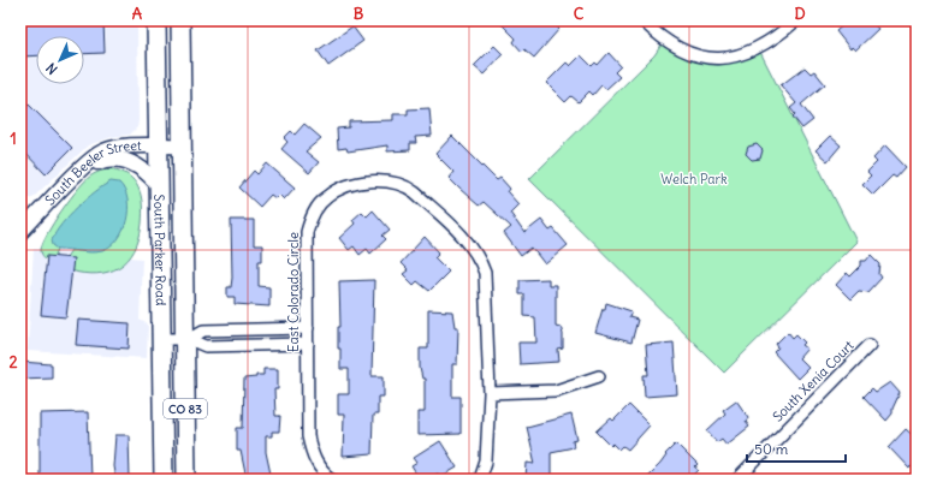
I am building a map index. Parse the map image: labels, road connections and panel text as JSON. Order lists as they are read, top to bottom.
{
  "streets": {
    "main road": ["South Parker Road", "CO 83"],
    "street": ["South Beeler Street", "East Colorado Circle", "South Xenia Court"]
  },
  "crossings": [
    ["South Beeler Street", "South Parker Road"]
  ],
  "parks": ["Welch Park"],
  "scale_bar": "50 m",
  "north": "bottom left",
  "grid": {
    "columns": [
      "A",
      "B",
      "C",
      "D"
    ],
    "rows": ["1", "2"]
  }
}
